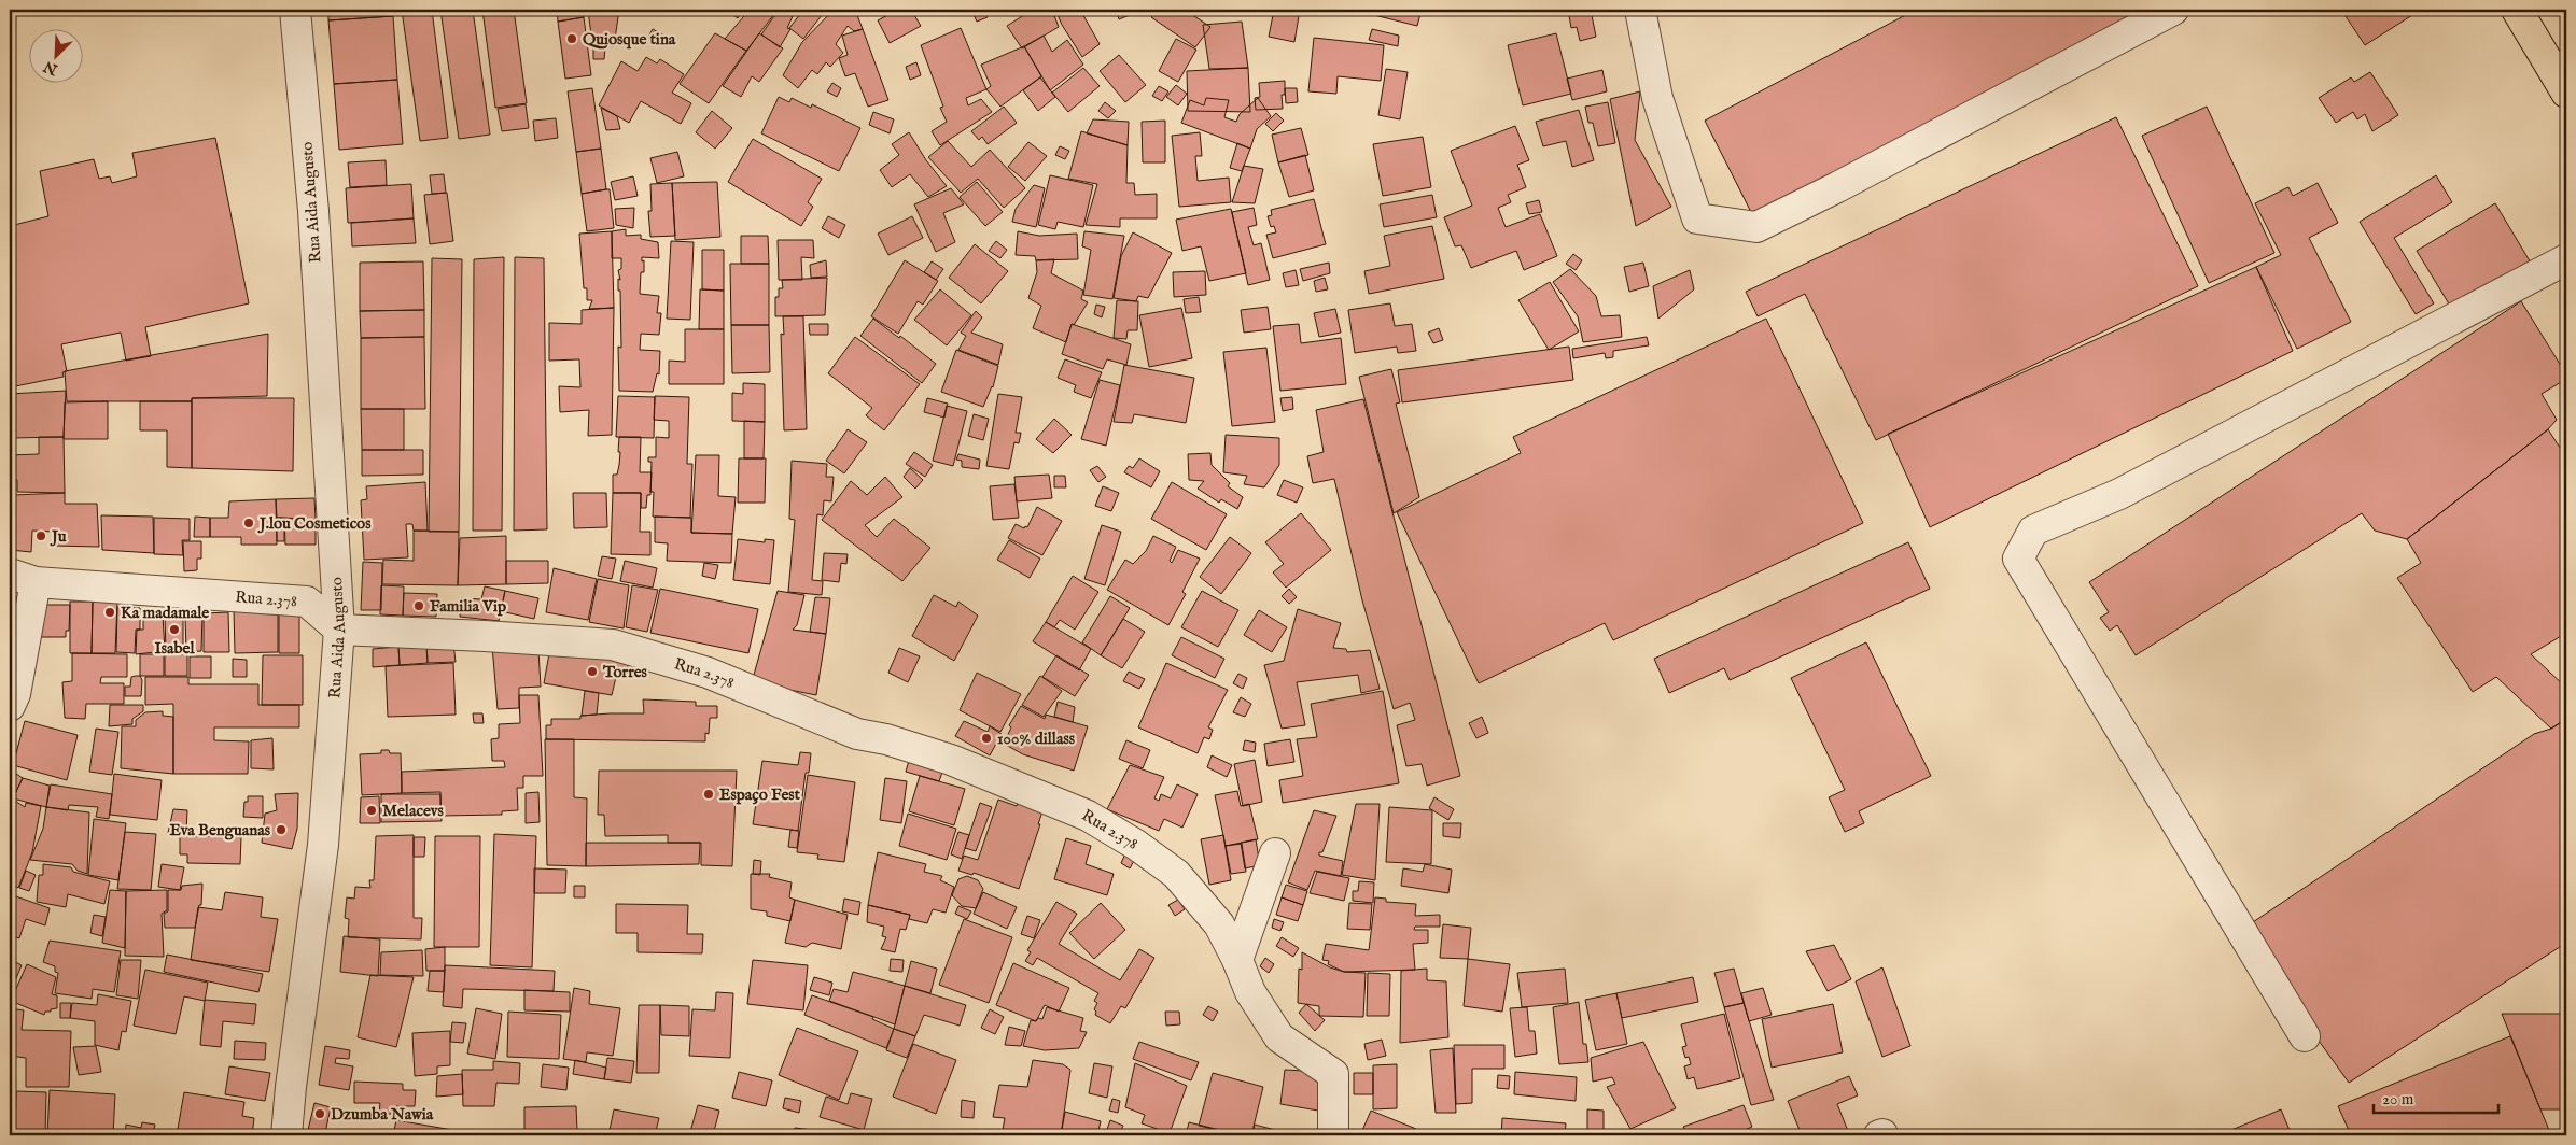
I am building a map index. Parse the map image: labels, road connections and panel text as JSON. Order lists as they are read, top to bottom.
{
  "streets": {
    "street": ["Rua Aida Augusto", "Rua 2.378"]
  },
  "crossings": [
    ["Rua Aida Augusto", "Rua 2.378"]
  ],
  "places": [
    "Quiosque tina",
    "J.lou Cosmeticos",
    "Ju",
    "Familia Vip",
    "Ka madamale",
    "Isabel",
    "Torres",
    "100% dillass",
    "Espaço Fest",
    "Melacevs",
    "Eva Benguanas",
    "Dzumba Nawia"
  ],
  "scale_bar": "20 m",
  "north": "bottom left"
}
